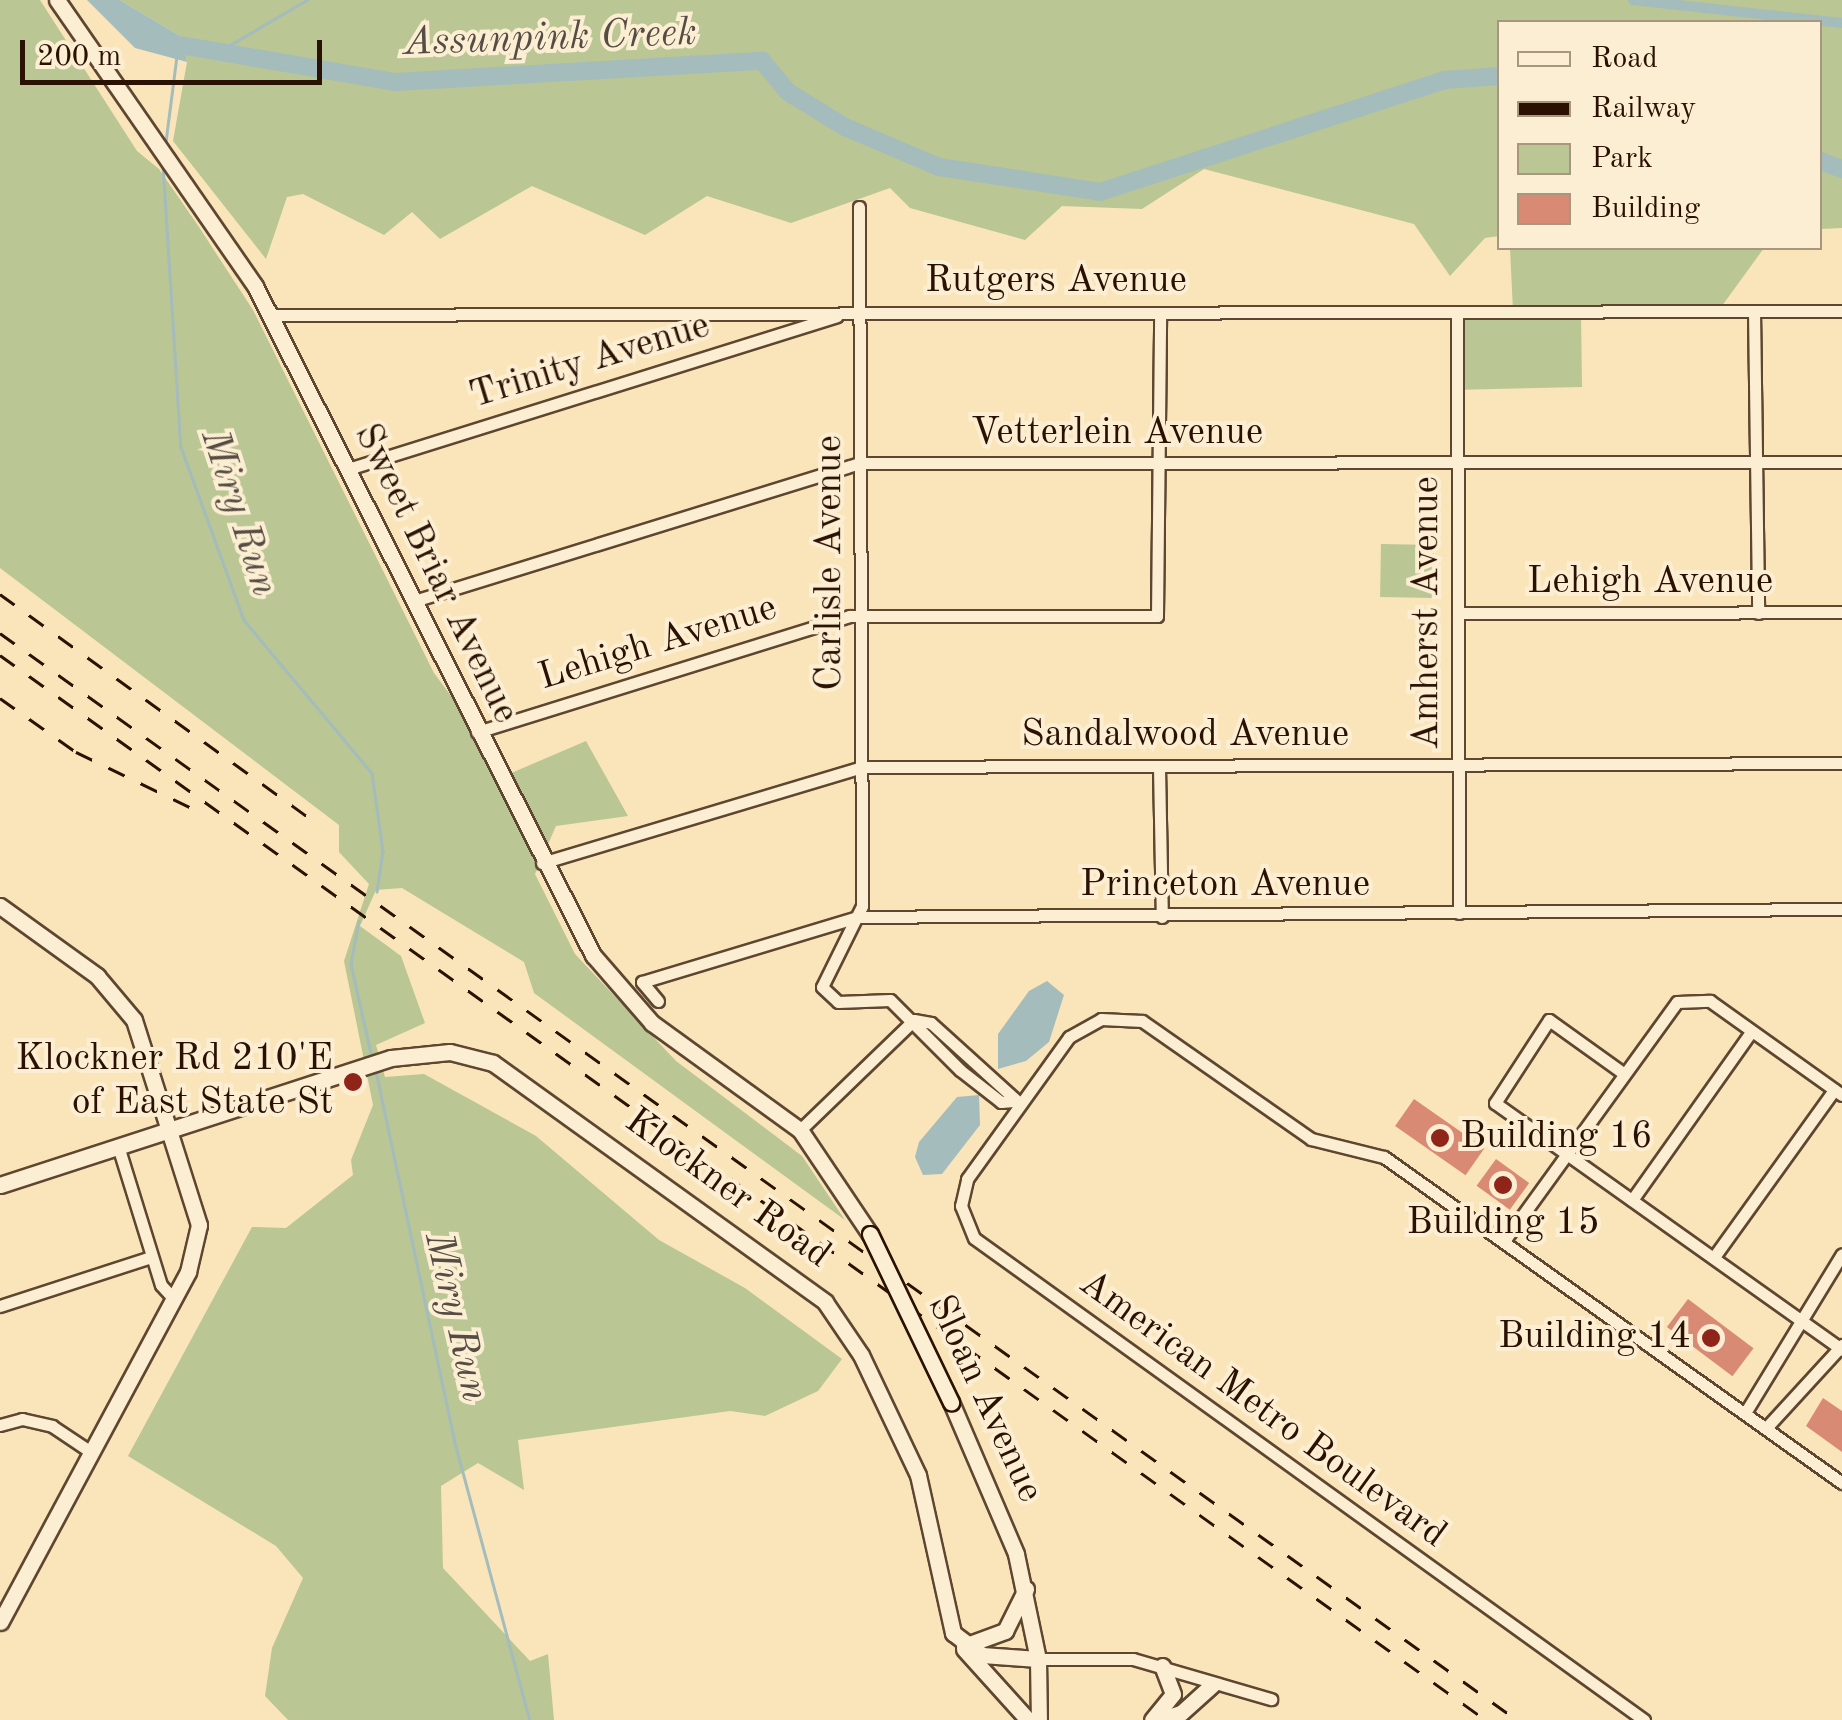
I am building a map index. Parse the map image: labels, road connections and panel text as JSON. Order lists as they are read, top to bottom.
{
  "streets": {
    "main road": ["Sweet Briar Avenue", "Klockner Road", "Sloan Avenue"],
    "street": [
      "Rutgers Avenue",
      "Trinity Avenue",
      "Vetterlein Avenue",
      "Carlisle Avenue",
      "Lehigh Avenue",
      "Amherst Avenue",
      "Sandalwood Avenue",
      "Princeton Avenue",
      "American Metro Boulevard"
    ]
  },
  "crossings": [
    ["Rutgers Avenue", "Trinity Avenue"],
    ["Rutgers Avenue", "Carlisle Avenue"],
    ["Rutgers Avenue", "Sweet Briar Avenue"],
    ["Rutgers Avenue", "Amherst Avenue"],
    ["Trinity Avenue", "Carlisle Avenue"],
    ["Trinity Avenue", "Sweet Briar Avenue"],
    ["Vetterlein Avenue", "Carlisle Avenue"],
    ["Vetterlein Avenue", "Sweet Briar Avenue"],
    ["Vetterlein Avenue", "Lehigh Avenue"],
    ["Vetterlein Avenue", "Amherst Avenue"],
    ["Carlisle Avenue", "Lehigh Avenue"],
    ["Carlisle Avenue", "Sandalwood Avenue"],
    ["Carlisle Avenue", "Princeton Avenue"],
    ["Sweet Briar Avenue", "Lehigh Avenue"],
    ["Sweet Briar Avenue", "Sandalwood Avenue"],
    ["Sweet Briar Avenue", "Sloan Avenue"],
    ["Lehigh Avenue", "Amherst Avenue"],
    ["Amherst Avenue", "Sandalwood Avenue"],
    ["Amherst Avenue", "Princeton Avenue"]
  ],
  "water": ["Assunpink Creek", "Miry Run"],
  "places": [
    "Klockner Rd 210'E of East State St",
    "Building 16",
    "Building 15",
    "Building 14"
  ],
  "legend": [
    "Road",
    "Railway",
    "Park",
    "Building"
  ],
  "scale_bar": "200 m"
}
